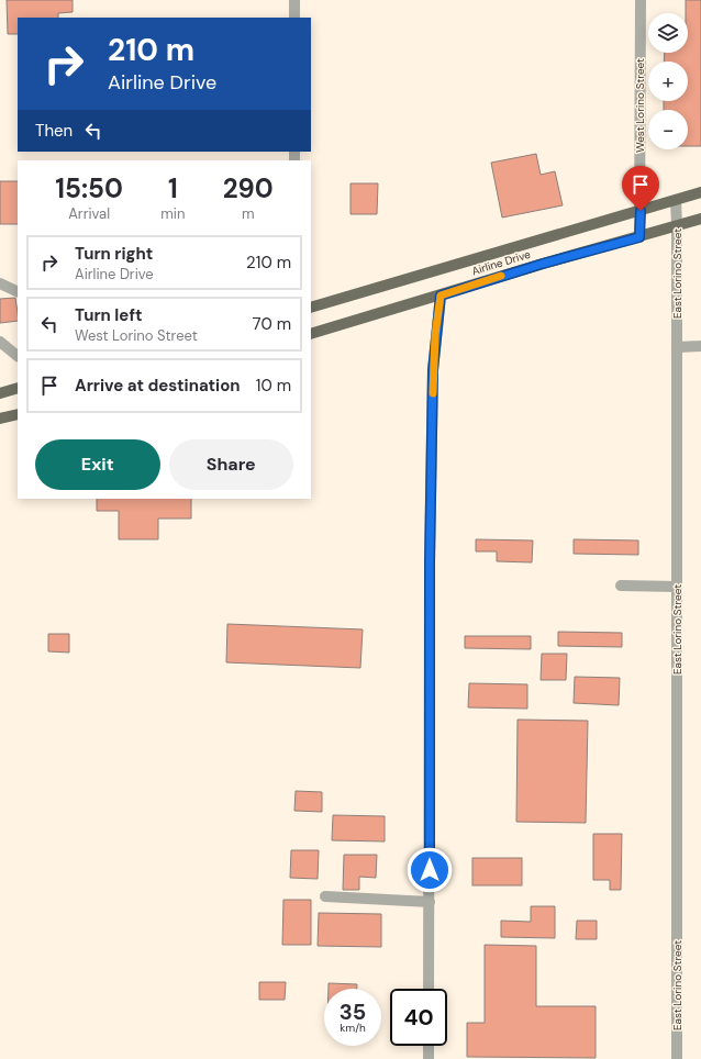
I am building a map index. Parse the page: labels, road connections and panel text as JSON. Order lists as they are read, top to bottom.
{
  "streets": {
    "main road": ["Airline Drive"],
    "street": ["West Lorino Street", "East Lorino Street"]
  },
  "crossings": [
    ["West Lorino Street", "Airline Drive"],
    ["Airline Drive", "East Lorino Street"]
  ],
  "page": {
    "map_buttons": ["+", "−"],
    "turn": ["210 m", "Airline Drive"],
    "then": "Then",
    "eta": [
      "15:50",
      "Arrival",
      "1",
      "min",
      "290",
      "m"
    ],
    "list": [
      {
        "name": "Turn right",
        "note": "Airline Drive",
        "value": "210 m"
      },
      {
        "name": "Turn left",
        "note": "West Lorino Street",
        "value": "70 m"
      },
      {
        "name": "Arrive at destination",
        "value": "10 m"
      }
    ],
    "buttons": ["Exit", "Share"],
    "speed": "35 km/h",
    "limit": "40"
  }
}
